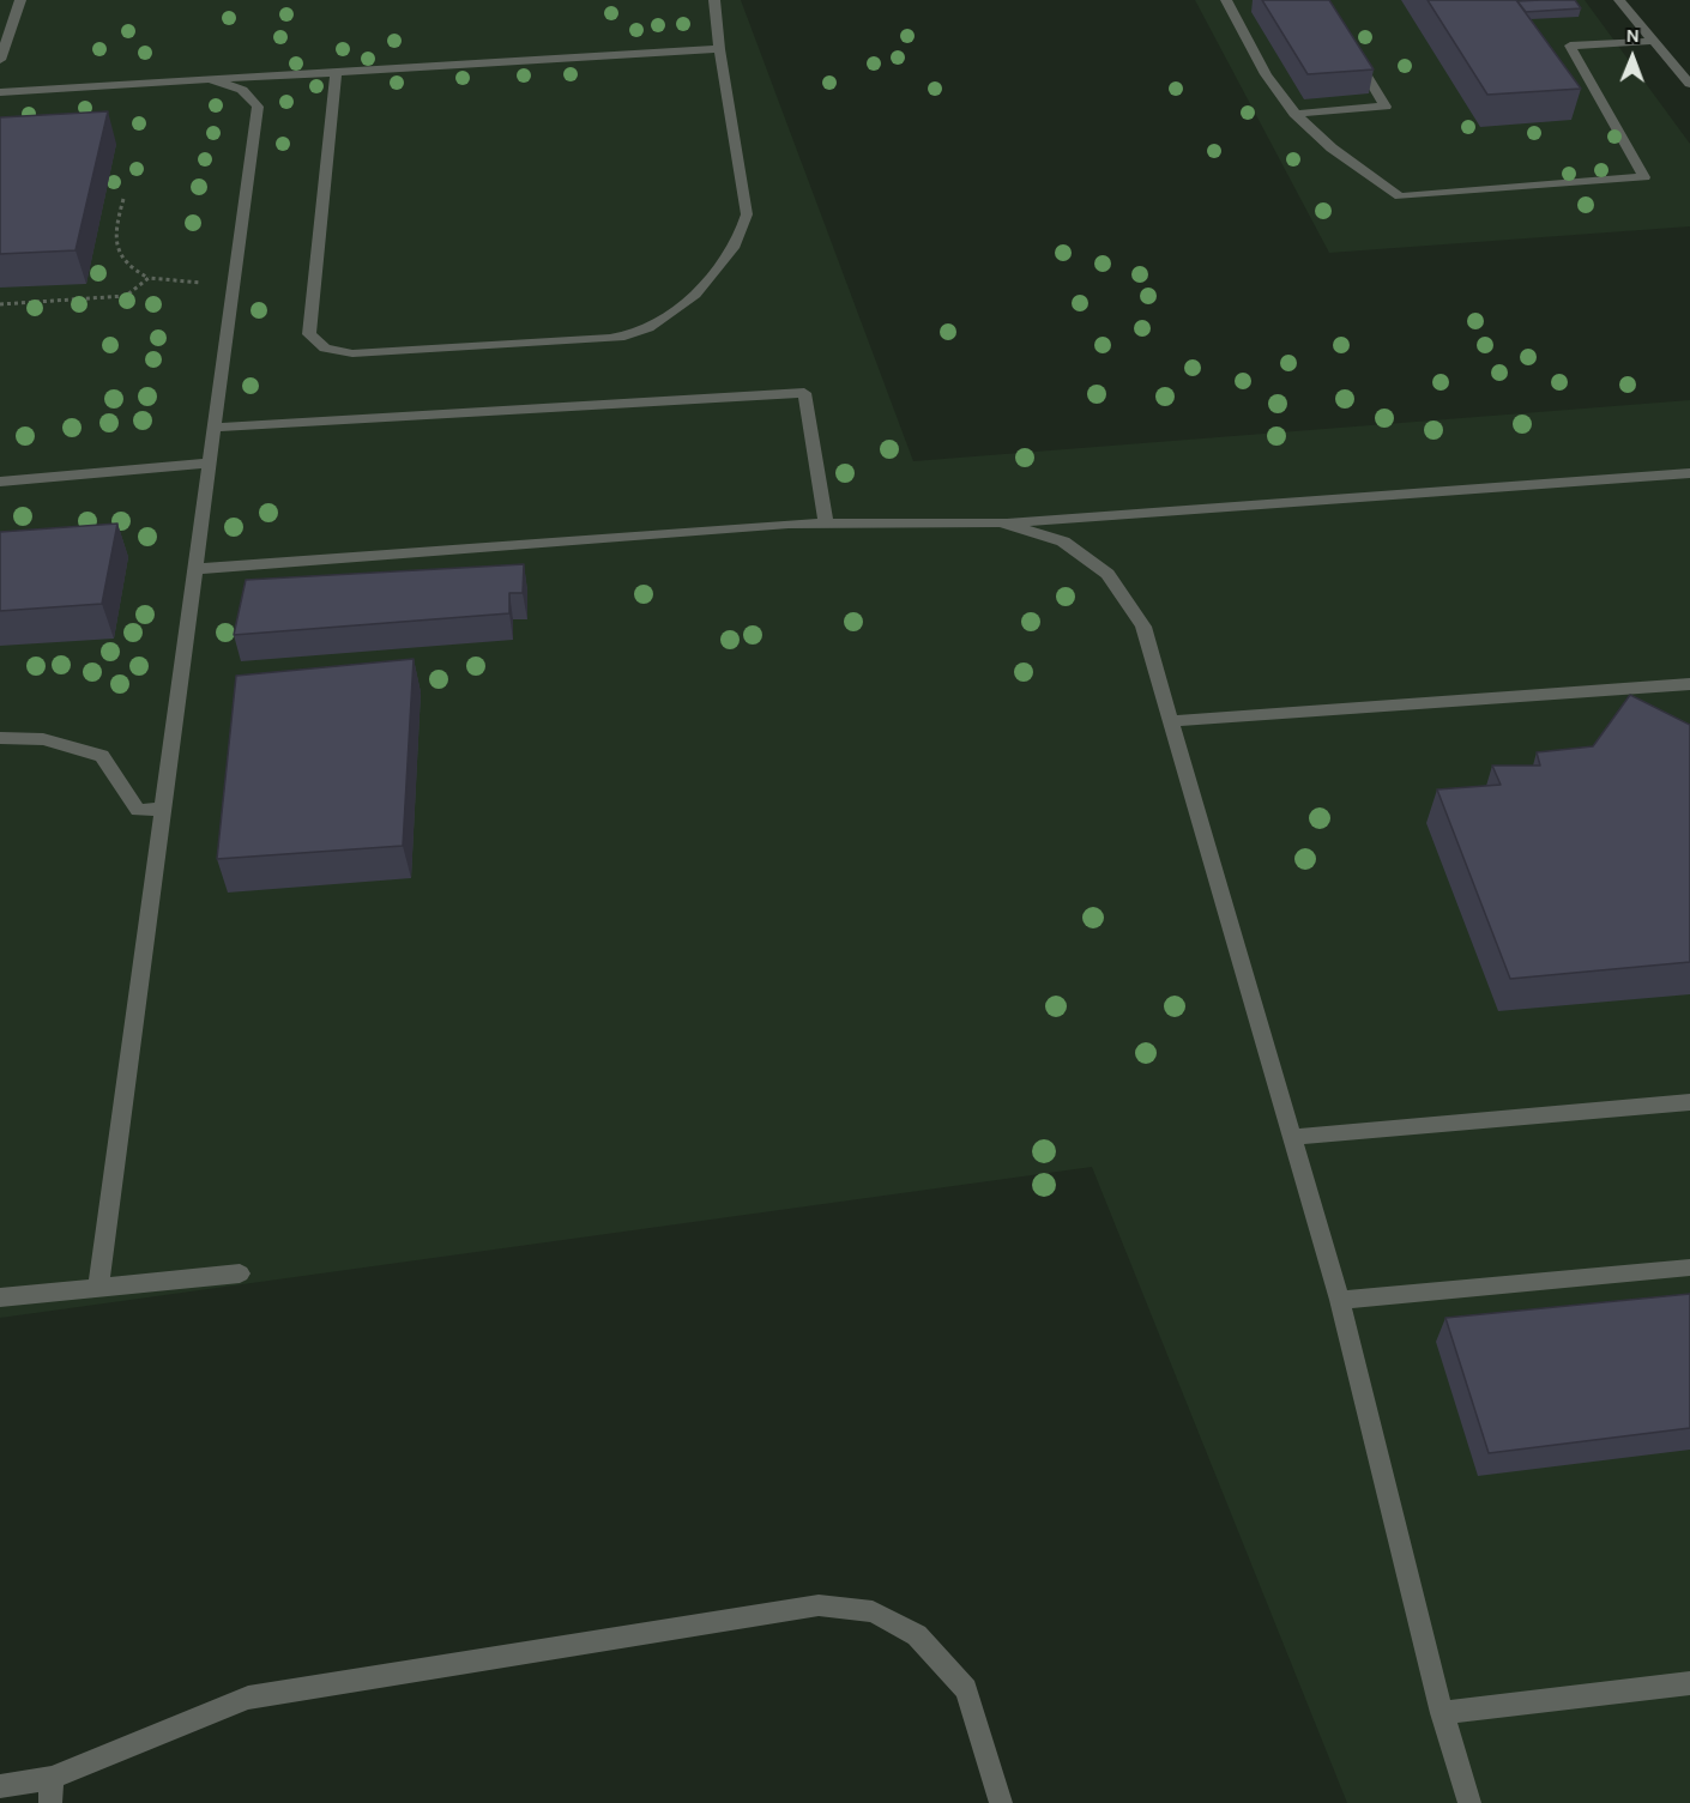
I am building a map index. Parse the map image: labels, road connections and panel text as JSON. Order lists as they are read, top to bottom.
{
  "north": "top"
}
